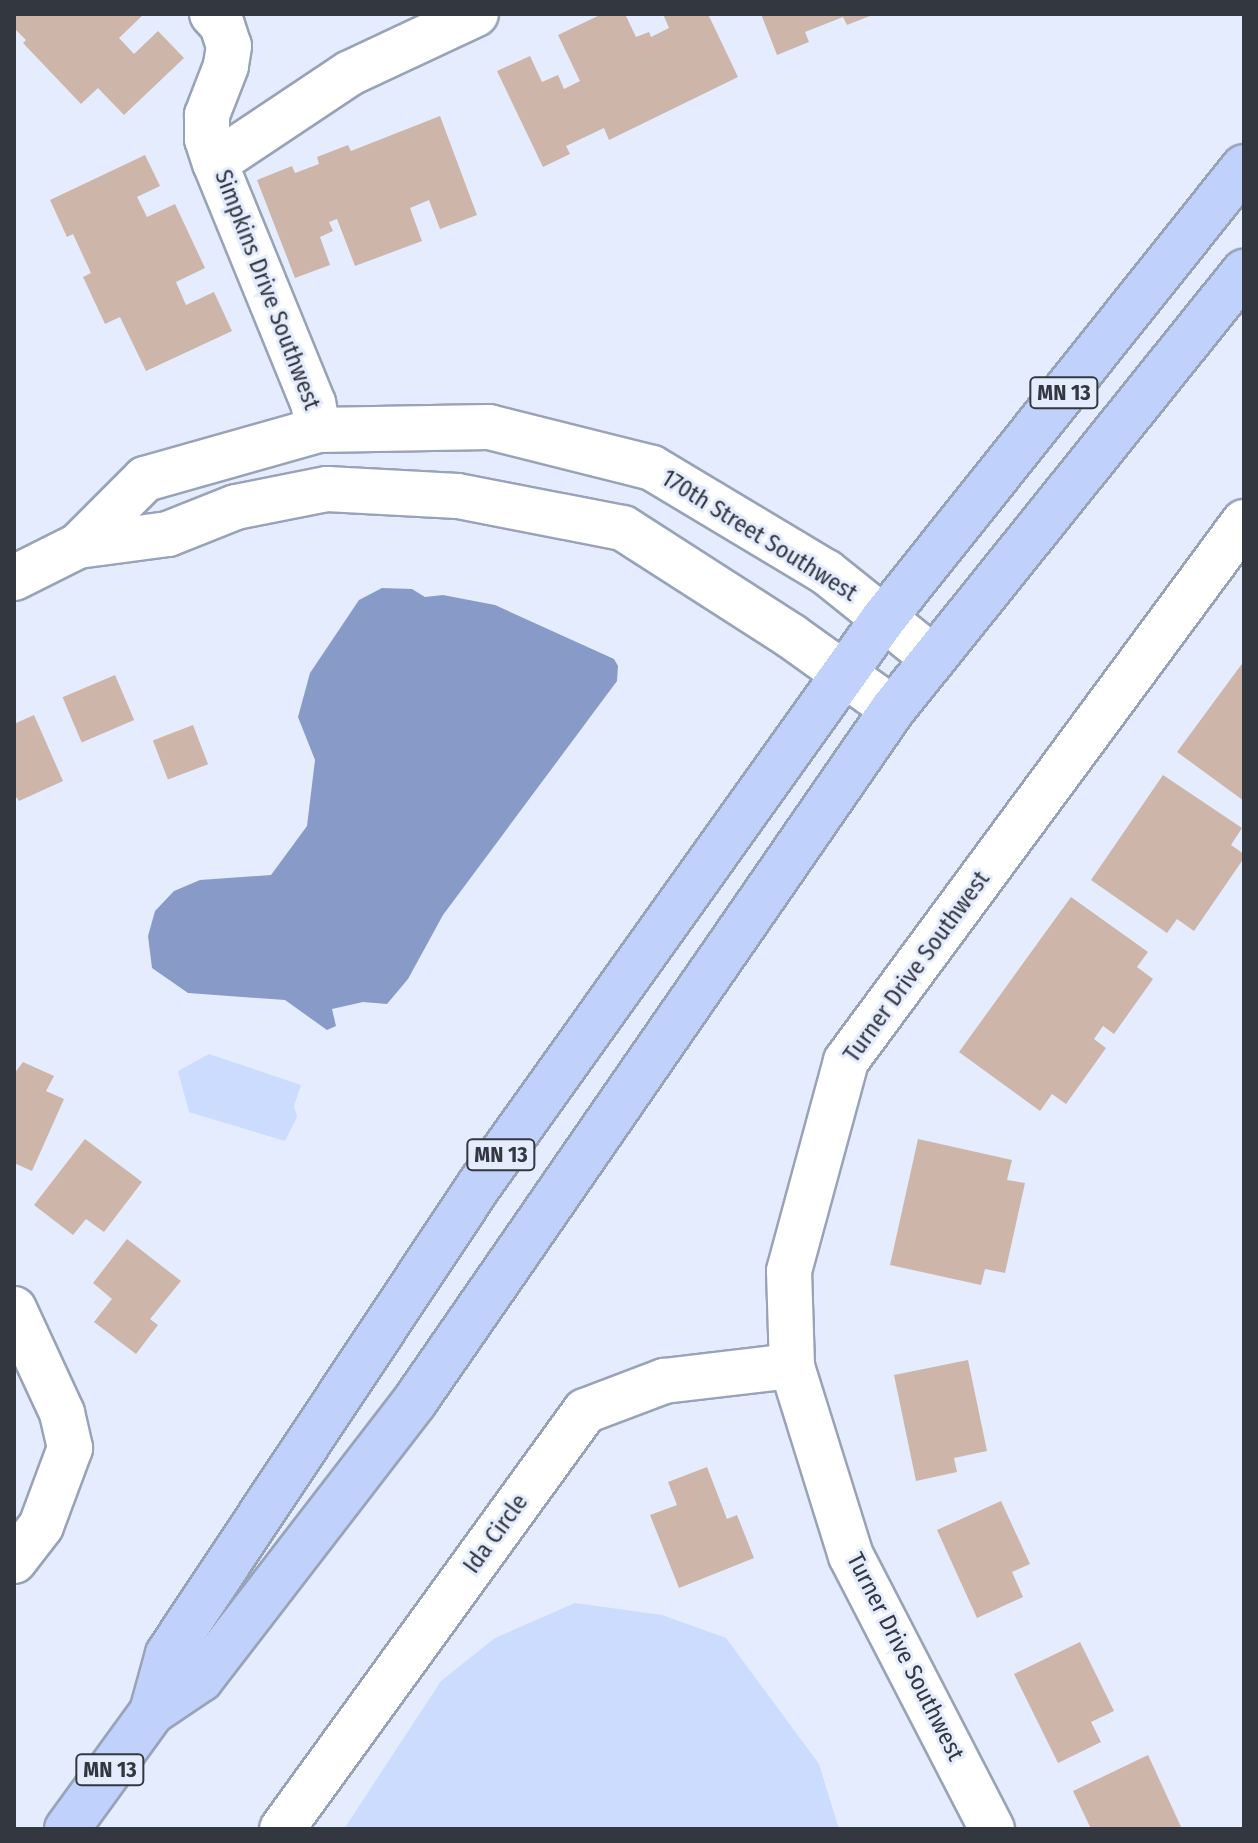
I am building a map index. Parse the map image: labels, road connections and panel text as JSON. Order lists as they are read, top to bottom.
{
  "streets": {
    "main road": ["MN 13"],
    "street": [
      "Simpkins Drive Southwest",
      "170th Street Southwest",
      "Turner Drive Southwest",
      "Ida Circle"
    ]
  },
  "crossings": [
    ["Simpkins Drive Southwest", "170th Street Southwest"],
    ["MN 13", "170th Street Southwest"],
    ["Turner Drive Southwest", "Ida Circle"]
  ]
}
